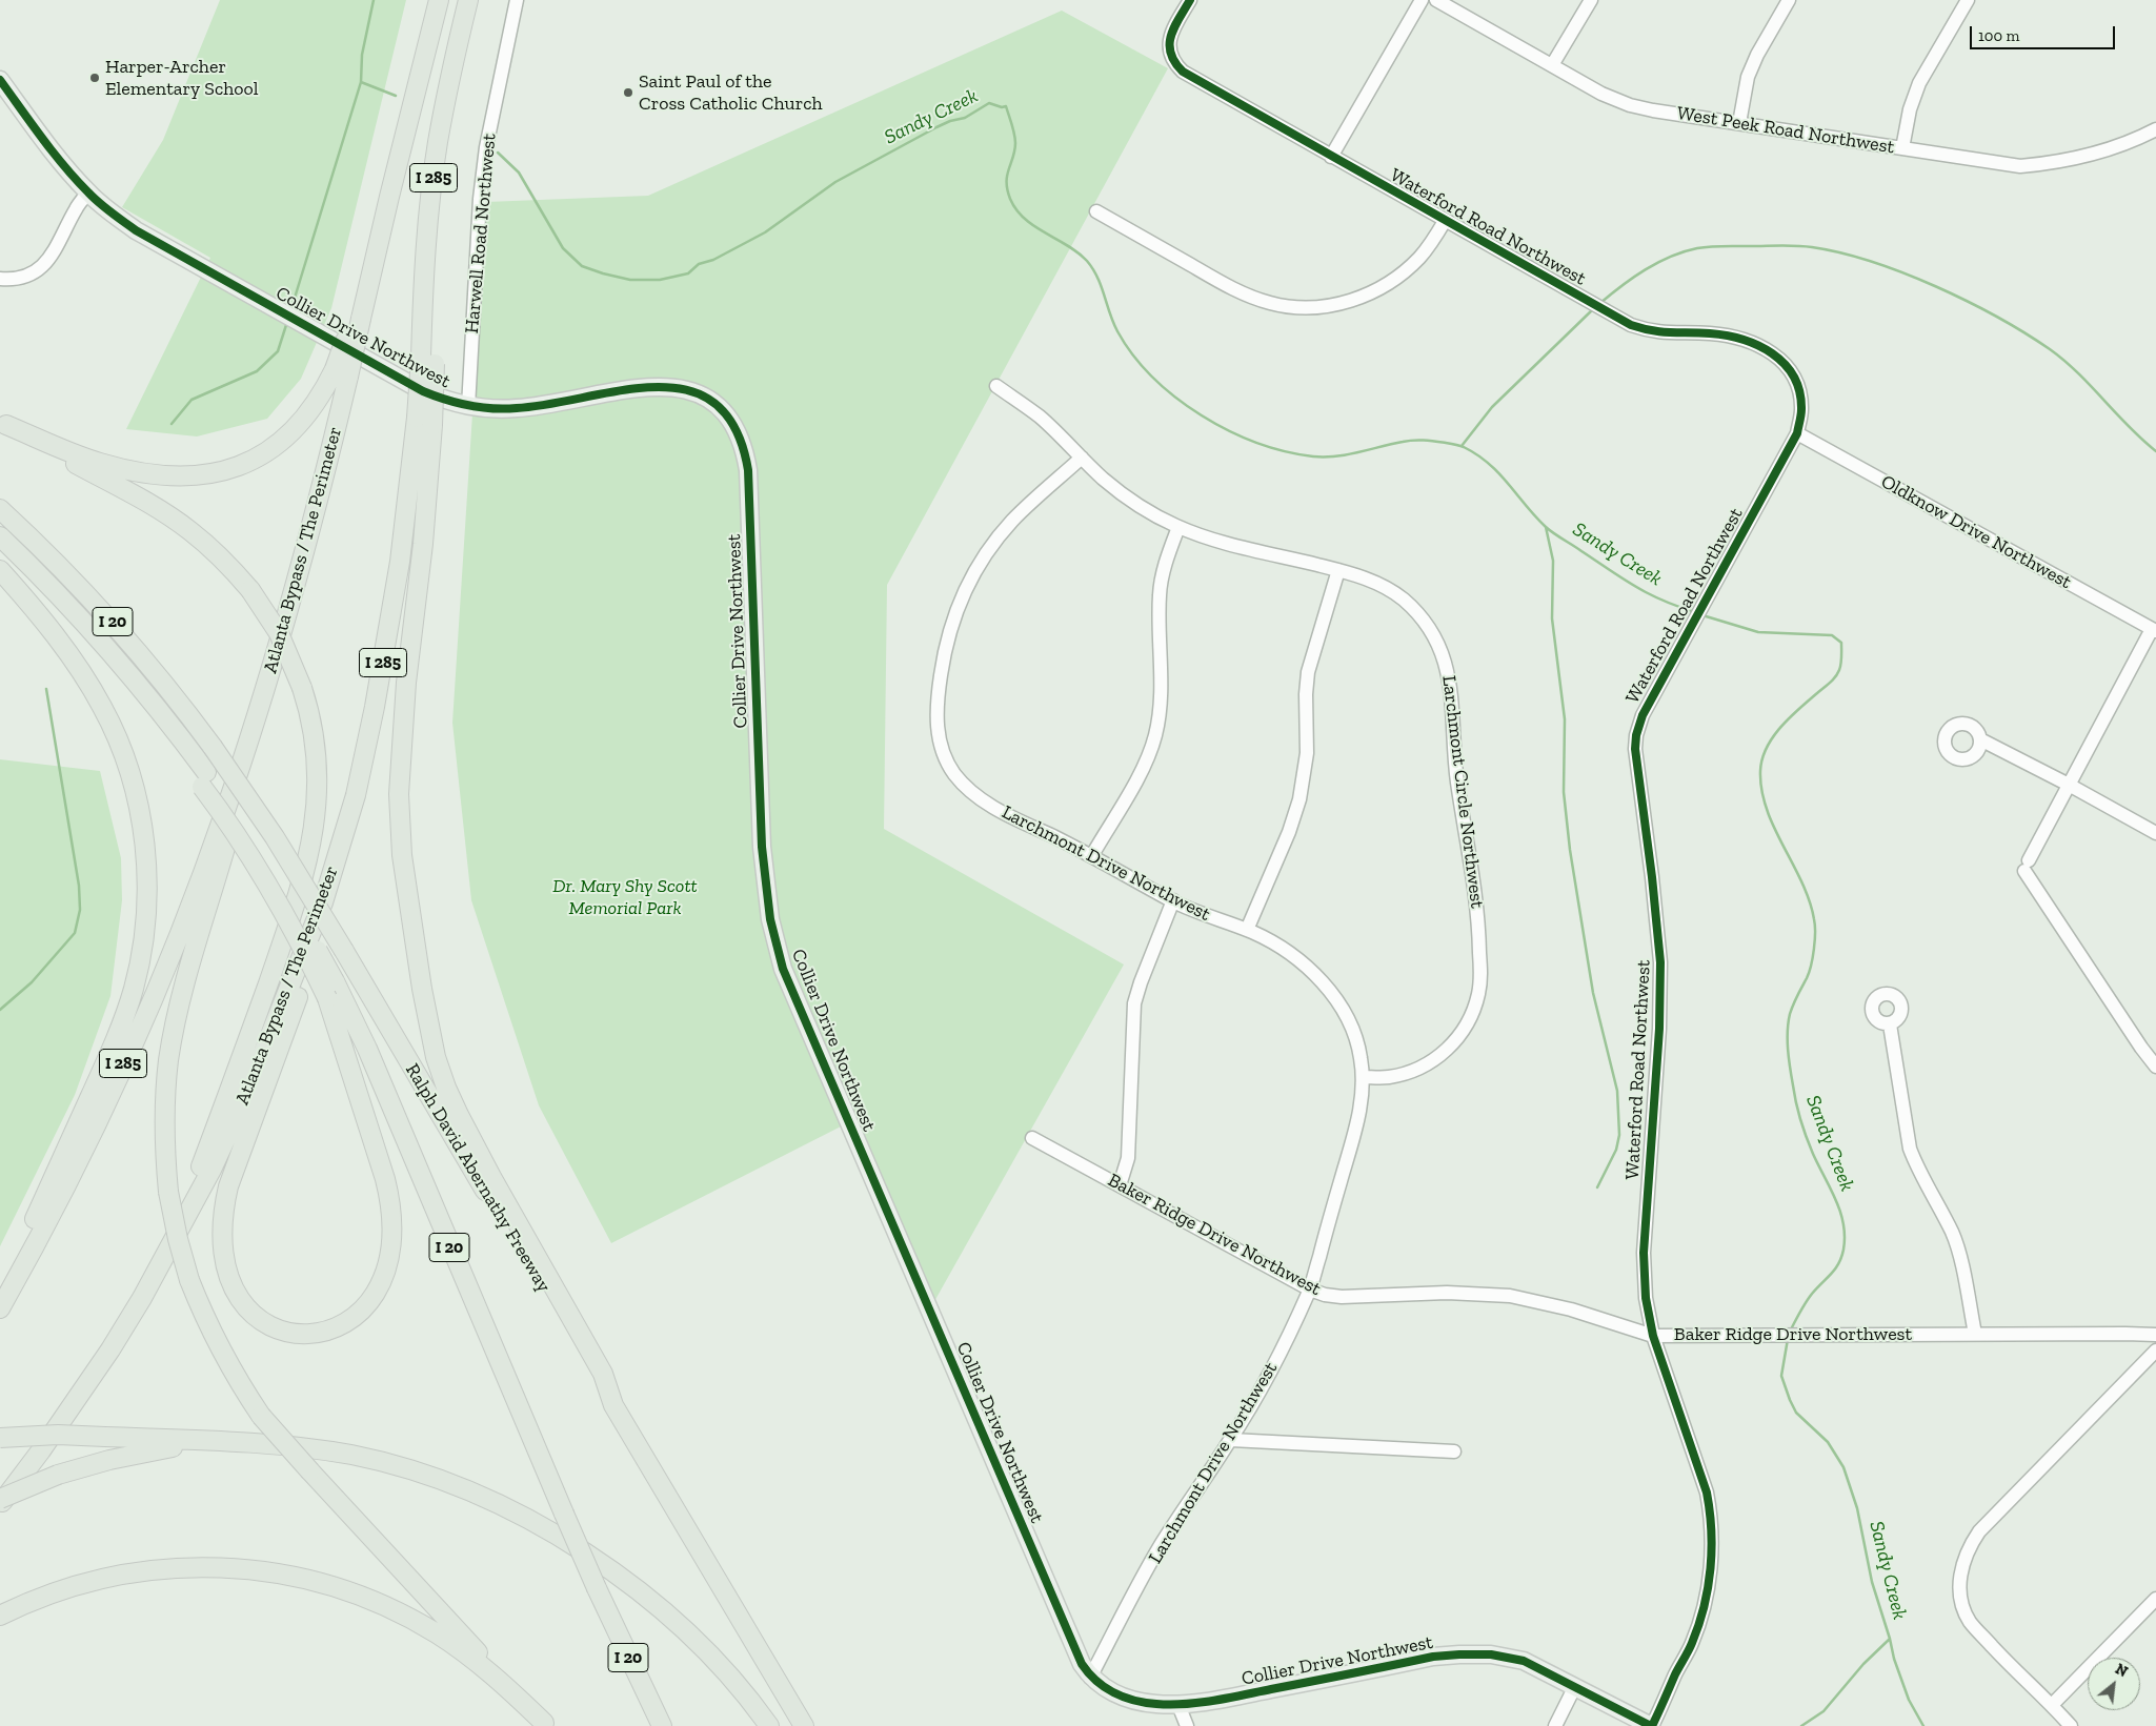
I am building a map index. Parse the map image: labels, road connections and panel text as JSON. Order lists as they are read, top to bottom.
{
  "streets": {
    "highway": [
      "I 285",
      "Atlanta Bypass / The Perimeter",
      "I 20",
      "Ralph David Abernathy Freeway"
    ],
    "main road": ["Collier Drive Northwest"],
    "street": [
      "West Peek Road Northwest",
      "Waterford Road Northwest",
      "Harwell Road Northwest",
      "Oldknow Drive Northwest",
      "Larchmont Circle Northwest",
      "Larchmont Drive Northwest",
      "Baker Ridge Drive Northwest"
    ]
  },
  "crossings": [
    ["I 285", "Atlanta Bypass / The Perimeter"],
    ["Waterford Road Northwest", "Collier Drive Northwest"],
    ["Waterford Road Northwest", "Oldknow Drive Northwest"],
    ["Waterford Road Northwest", "Baker Ridge Drive Northwest"],
    ["Harwell Road Northwest", "Collier Drive Northwest"],
    ["Collier Drive Northwest", "Larchmont Drive Northwest"],
    ["I 20", "Ralph David Abernathy Freeway"],
    ["Larchmont Circle Northwest", "Larchmont Drive Northwest"],
    ["Larchmont Drive Northwest", "Baker Ridge Drive Northwest"]
  ],
  "water": ["Sandy Creek"],
  "parks": ["Dr. Mary Shy Scott Memorial Park"],
  "places": ["Harper-Archer Elementary School", "Saint Paul of the Cross Catholic Church"],
  "scale_bar": "100 m",
  "north": "top right"
}
